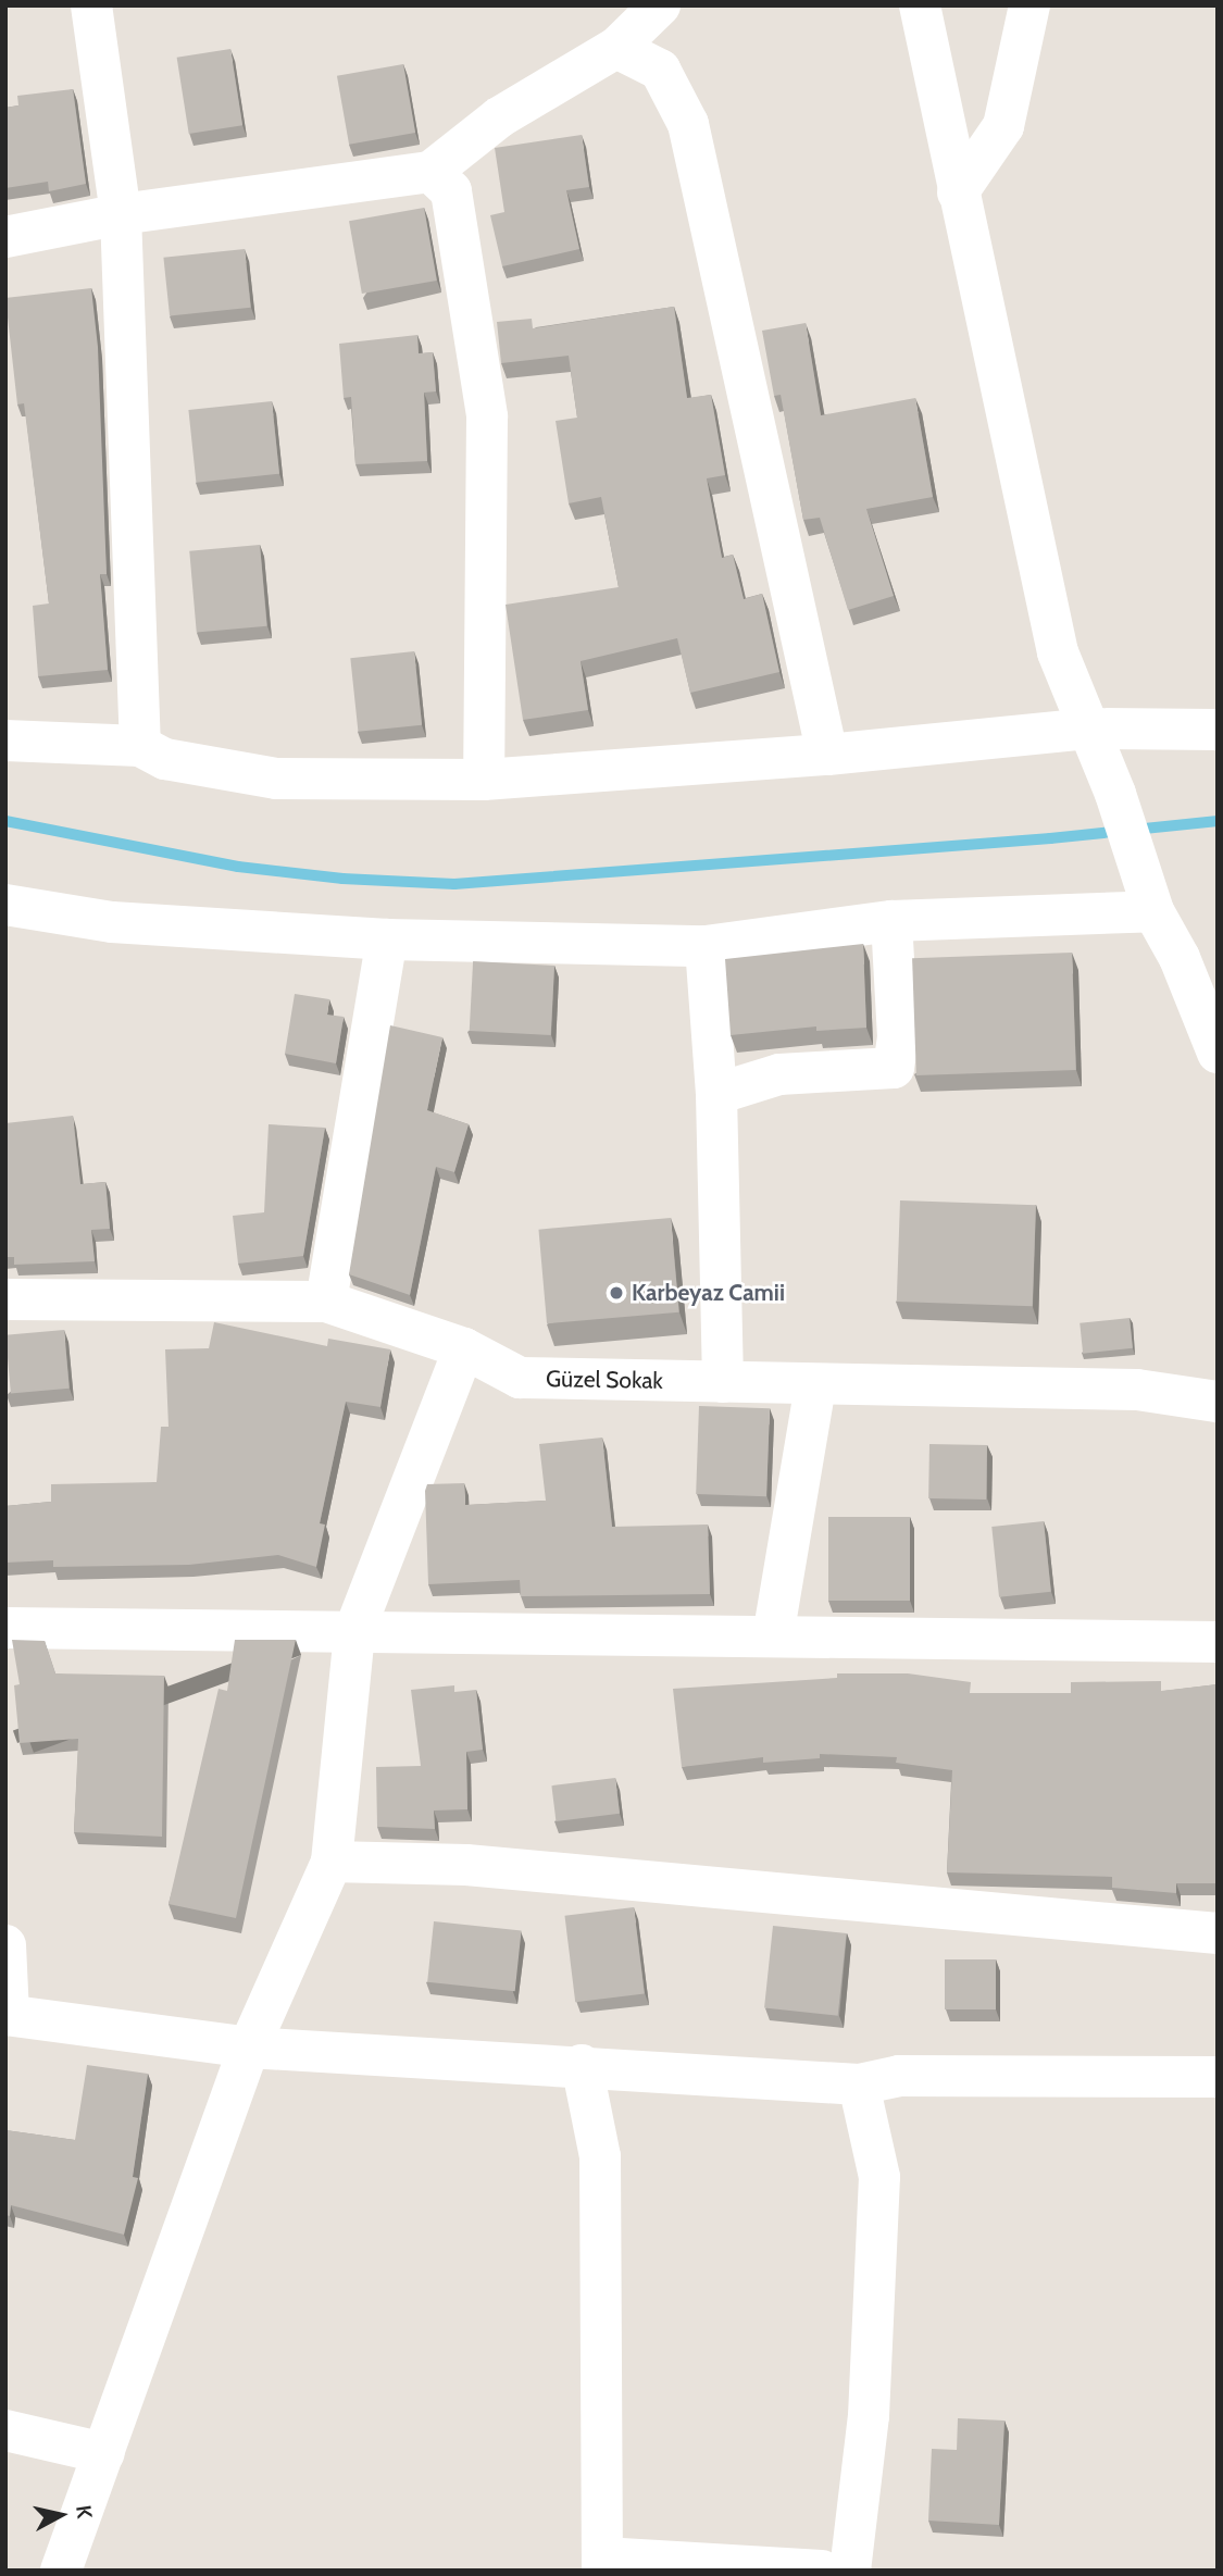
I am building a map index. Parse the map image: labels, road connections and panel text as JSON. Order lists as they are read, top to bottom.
{
  "streets": {
    "street": ["Güzel Sokak"]
  },
  "places": ["Karbeyaz Camii"],
  "north": "right"
}
